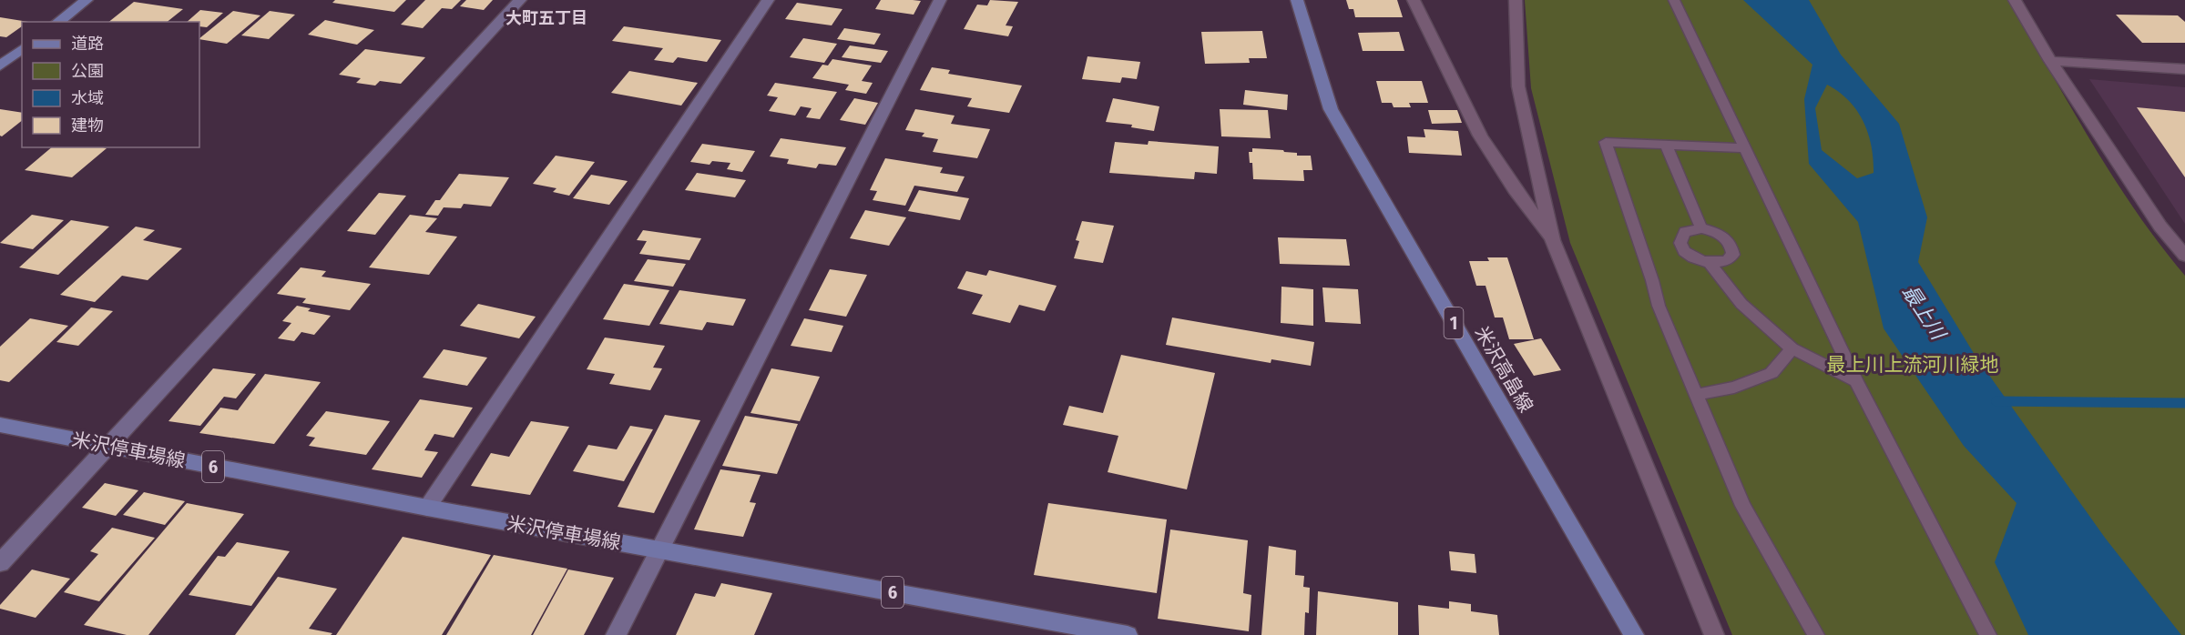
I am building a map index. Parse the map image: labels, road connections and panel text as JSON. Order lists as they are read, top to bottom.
{
  "streets": {
    "main road": [
      "1",
      "米沢高畠線",
      "米沢停車場線",
      "6"
    ]
  },
  "districts": ["大町五丁目"],
  "water": ["最上川"],
  "parks": ["最上川上流河川緑地"],
  "legend": [
    "道路",
    "公園",
    "水域",
    "建物"
  ]
}
